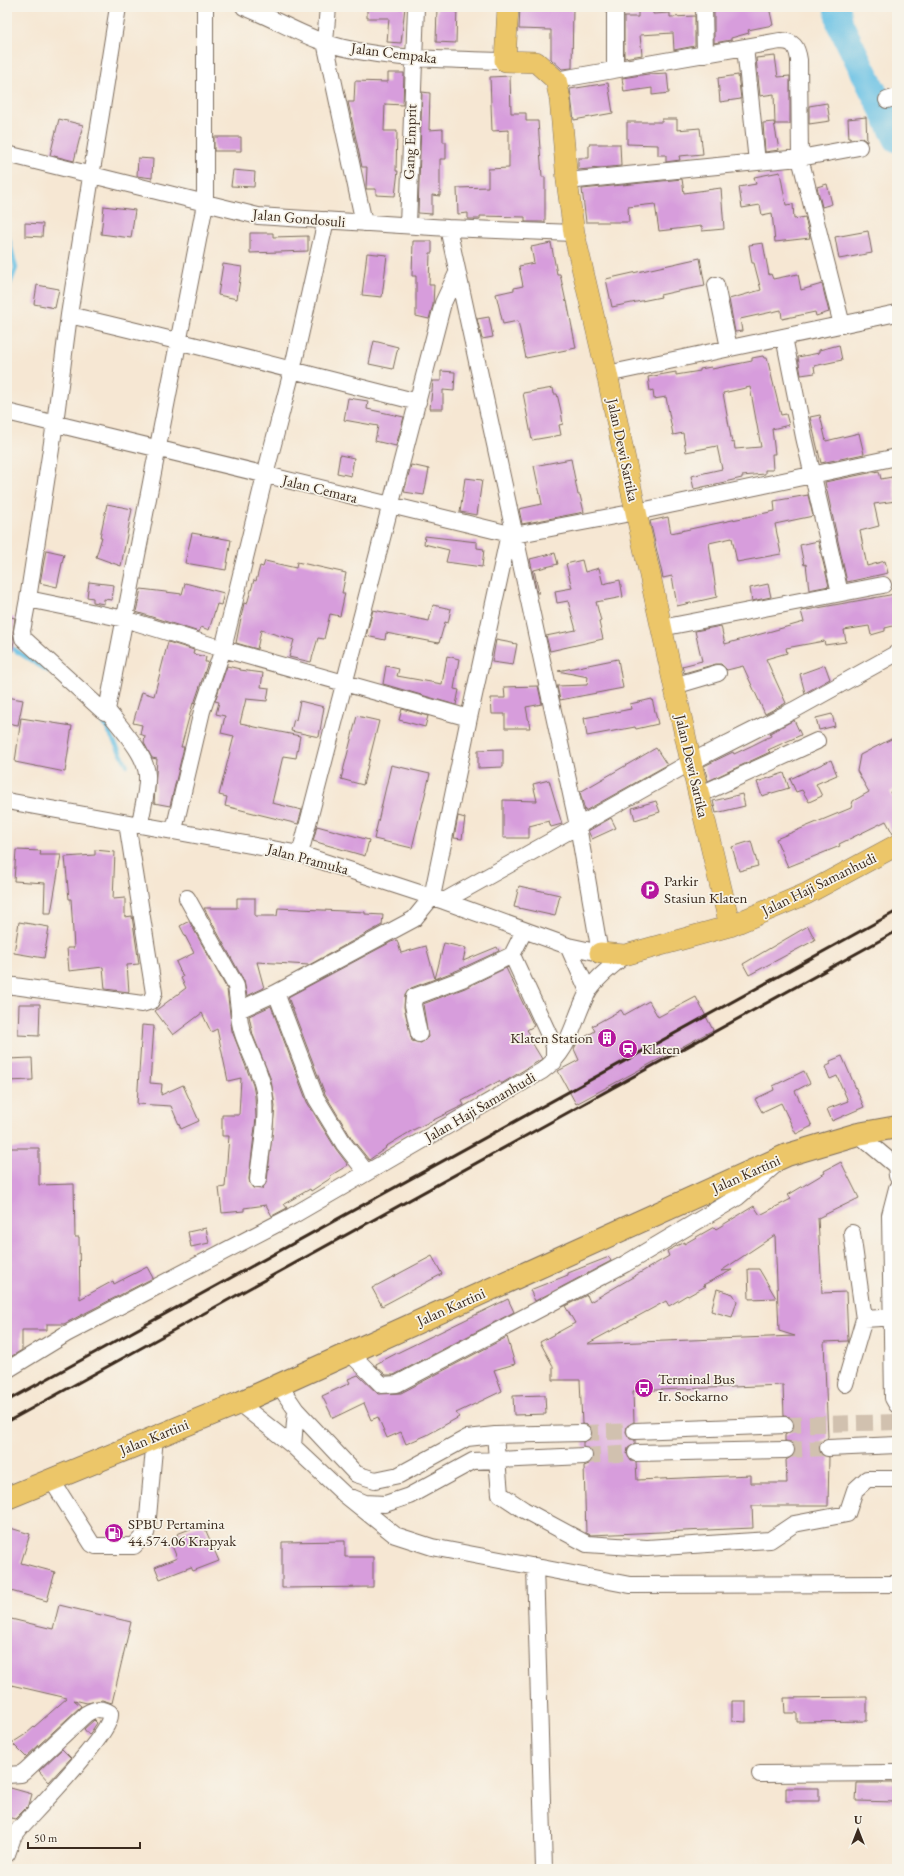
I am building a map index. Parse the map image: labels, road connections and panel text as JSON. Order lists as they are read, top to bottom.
{
  "streets": {
    "highway": ["Jalan Kartini"],
    "main road": ["Jalan Dewi Sartika", "Jalan Haji Samanhudi"],
    "street": [
      "Jalan Cempaka",
      "Gang Emprit",
      "Jalan Gondosuli",
      "Jalan Cemara",
      "Jalan Pramuka"
    ]
  },
  "crossings": [
    ["Jalan Cempaka", "Gang Emprit"],
    ["Gang Emprit", "Jalan Gondosuli"],
    ["Jalan Gondosuli", "Jalan Dewi Sartika"],
    ["Jalan Dewi Sartika", "Jalan Cemara"],
    ["Jalan Dewi Sartika", "Jalan Haji Samanhudi"],
    ["Jalan Pramuka", "Jalan Haji Samanhudi"]
  ],
  "places": {
    "parking": ["Parkir Stasiun Klaten"],
    "building": ["Klaten Station"],
    "station": ["Klaten"],
    "bus stop": ["Terminal Bus Ir. Soekarno"],
    "fuel station": ["SPBU Pertamina 44.574.06 Krapyak"]
  },
  "scale_bar": "50 m",
  "north": "top"
}
